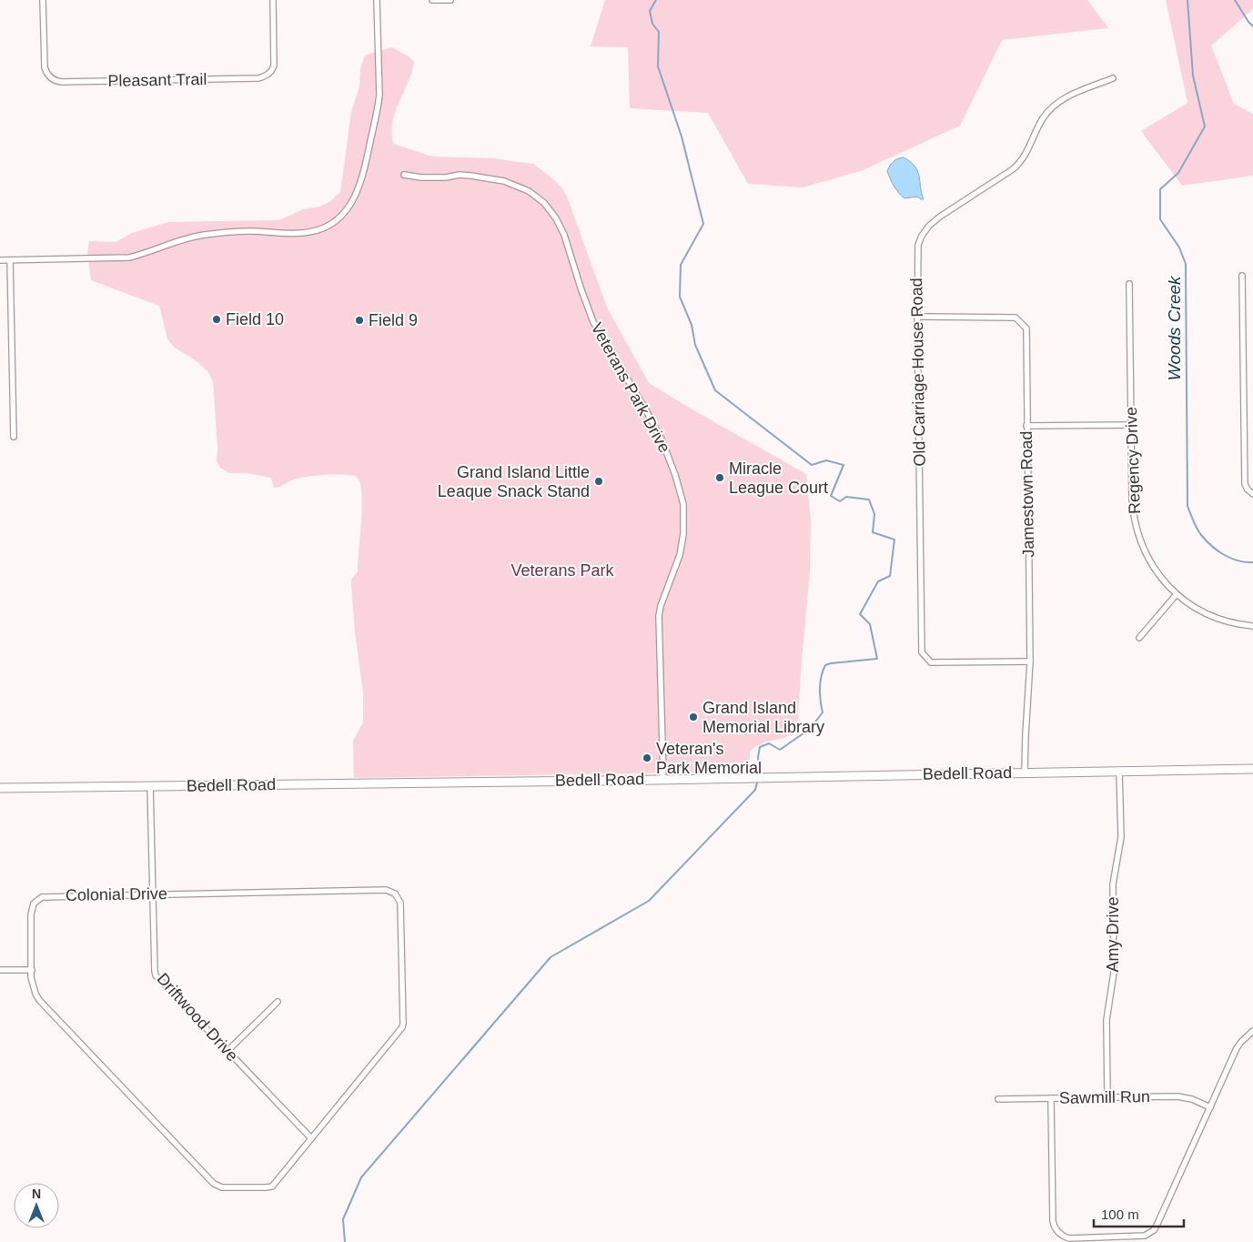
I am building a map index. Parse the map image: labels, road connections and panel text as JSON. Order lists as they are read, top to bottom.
{
  "streets": {
    "street": [
      "Pleasant Trail",
      "Old Carriage House Road",
      "Veterans Park Drive",
      "Regency Drive",
      "Jamestown Road",
      "Bedell Road",
      "Colonial Drive",
      "Amy Drive",
      "Driftwood Drive",
      "Sawmill Run"
    ]
  },
  "crossings": [
    ["Old Carriage House Road", "Jamestown Road"],
    ["Veterans Park Drive", "Bedell Road"],
    ["Jamestown Road", "Bedell Road"],
    ["Bedell Road", "Amy Drive"],
    ["Bedell Road", "Driftwood Drive"],
    ["Colonial Drive", "Driftwood Drive"],
    ["Amy Drive", "Sawmill Run"]
  ],
  "water": ["Woods Creek"],
  "parks": ["Veterans Park"],
  "places": [
    "Field 10",
    "Field 9",
    "Miracle League Court",
    "Grand Island Little Leaque Snack Stand",
    "Grand Island Memorial Library",
    "Veteran's Park Memorial"
  ],
  "scale_bar": "100 m",
  "north": "top"
}
